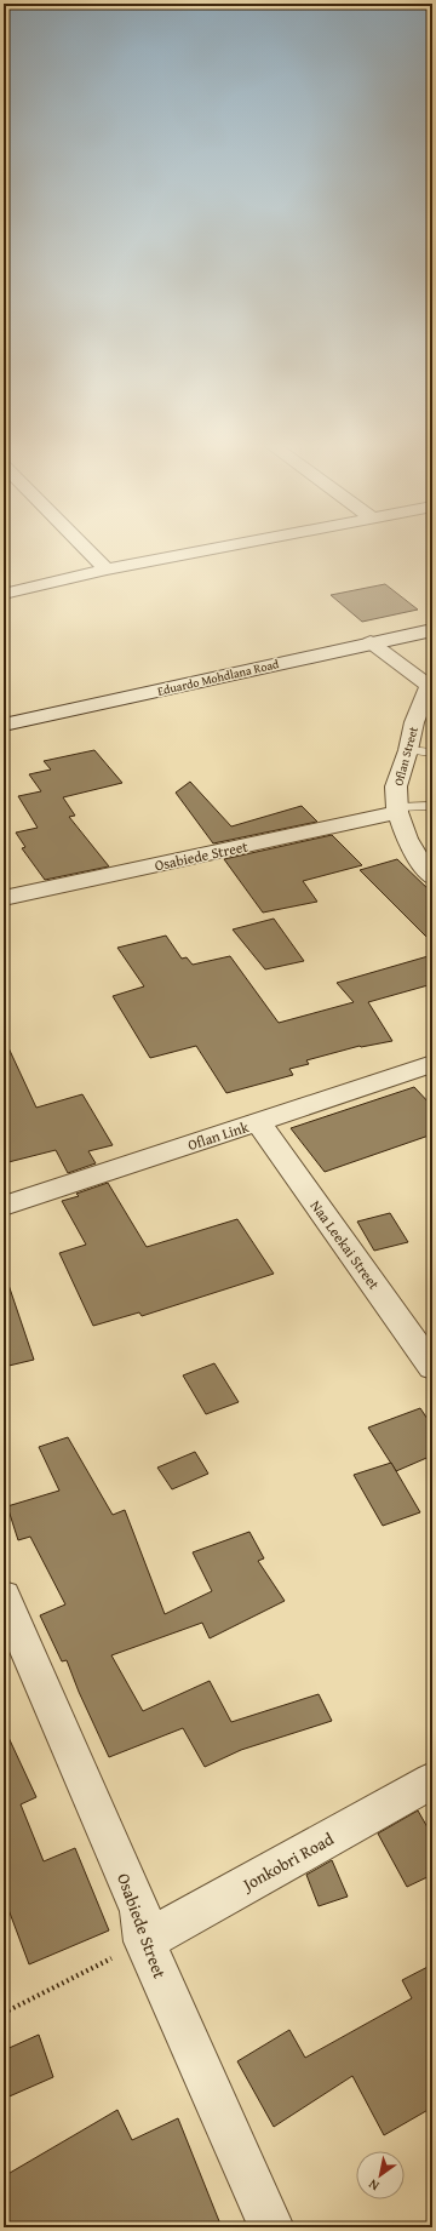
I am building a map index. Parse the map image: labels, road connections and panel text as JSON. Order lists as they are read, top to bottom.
{
  "streets": {
    "street": [
      "Eduardo Mohdlana Road",
      "Oflan Street",
      "Osabiede Street",
      "Oflan Link",
      "Naa Leekai Street",
      "Jonkobri Road"
    ]
  },
  "crossings": [
    ["Oflan Street", "Osabiede Street"],
    ["Osabiede Street", "Jonkobri Road"],
    ["Oflan Link", "Naa Leekai Street"]
  ],
  "north": "bottom left"
}
